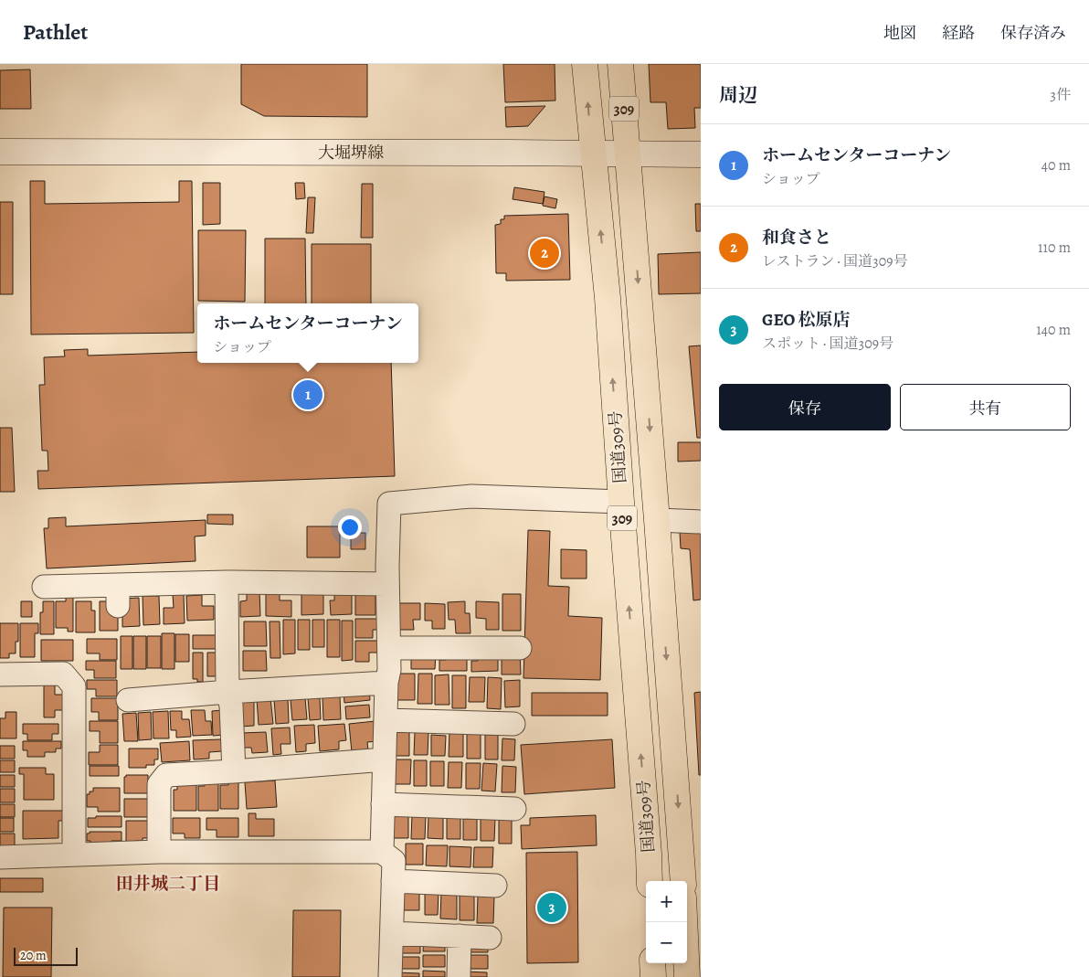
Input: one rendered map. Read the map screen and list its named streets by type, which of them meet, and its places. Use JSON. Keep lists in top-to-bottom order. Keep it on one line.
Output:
{"streets":{"highway":["309","国道309号"],"main road":["大堀堺線"]},"crossings":[["大堀堺線","国道309号"]],"districts":["田井城二丁目"],"scale_bar":"20 m","page":{"header":"Pathlet","nav":["地図","経路","保存済み"],"heading":["周辺","3件"],"list":[{"mark":"1","name":"ホームセンターコーナン","note":"ショップ","value":"40 m"},{"mark":"2","name":"和食さと","note":"レストラン · 国道309号","value":"110 m"},{"mark":"3","name":"GEO 松原店","note":"スポット · 国道309号","value":"140 m"}],"pins":["2","1","3"],"popup":["ホームセンターコーナン","ショップ"],"buttons":["保存","共有"],"map_buttons":["+","−"],"scale":"20 m"}}
